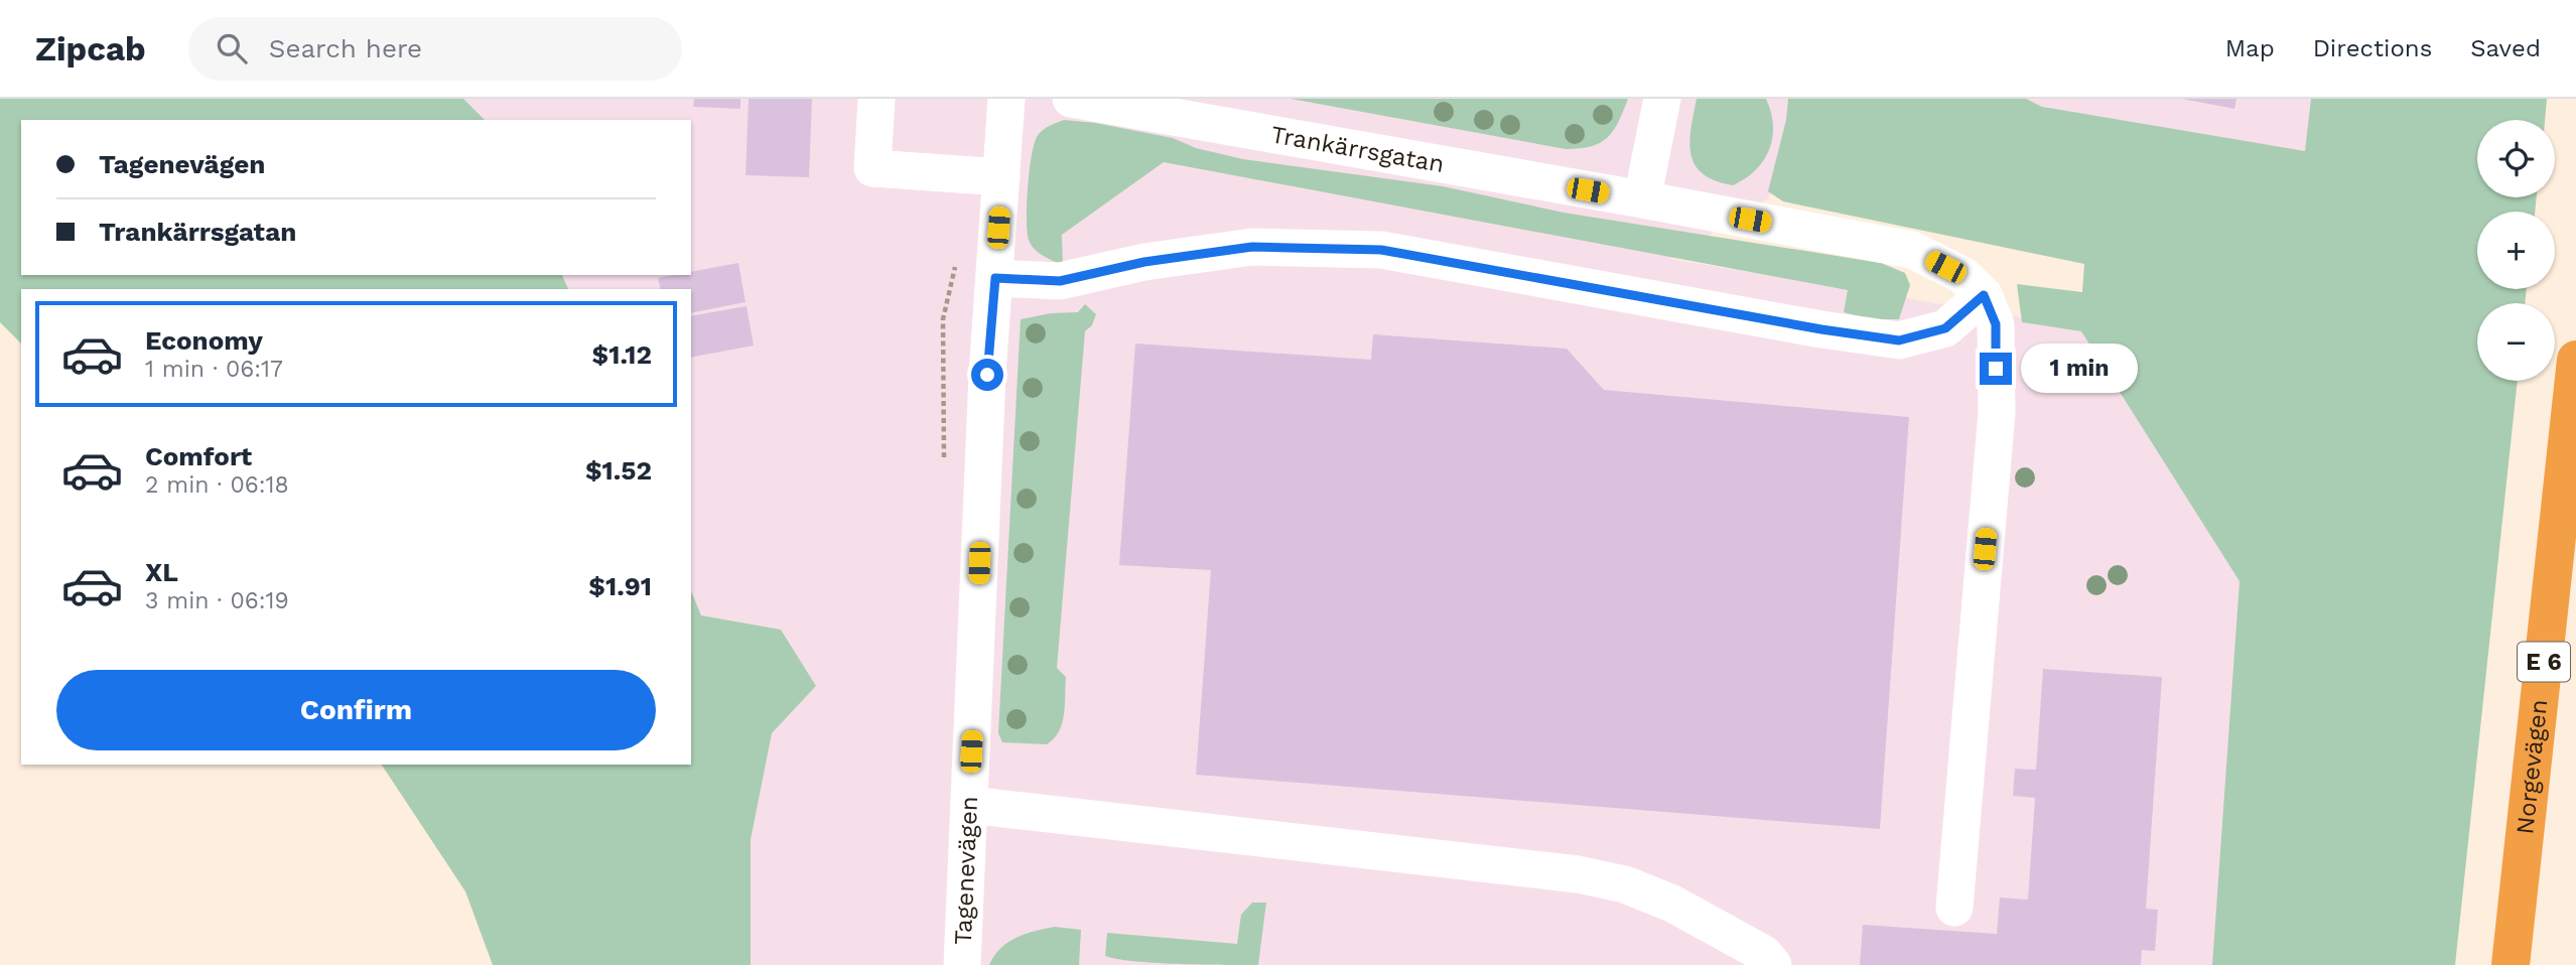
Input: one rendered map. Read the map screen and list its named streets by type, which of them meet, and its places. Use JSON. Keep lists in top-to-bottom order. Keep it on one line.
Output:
{"streets":{"highway":["E 6","Norgevägen"],"street":["Trankärrsgatan","Tagenevägen"]},"page":{"header":"Zipcab","search":"Search here","nav":["Map","Directions","Saved"],"map_buttons":["+","−"],"banner":["Tagenevägen","Trankärrsgatan"],"list":[{"name":"Economy","note":"1 min · 06:17","value":"$1.12"},{"name":"Comfort","note":"2 min · 06:18","value":"$1.52"},{"name":"XL","note":"3 min · 06:19","value":"$1.91"}],"bubble":"1 min","buttons":"Confirm"}}
